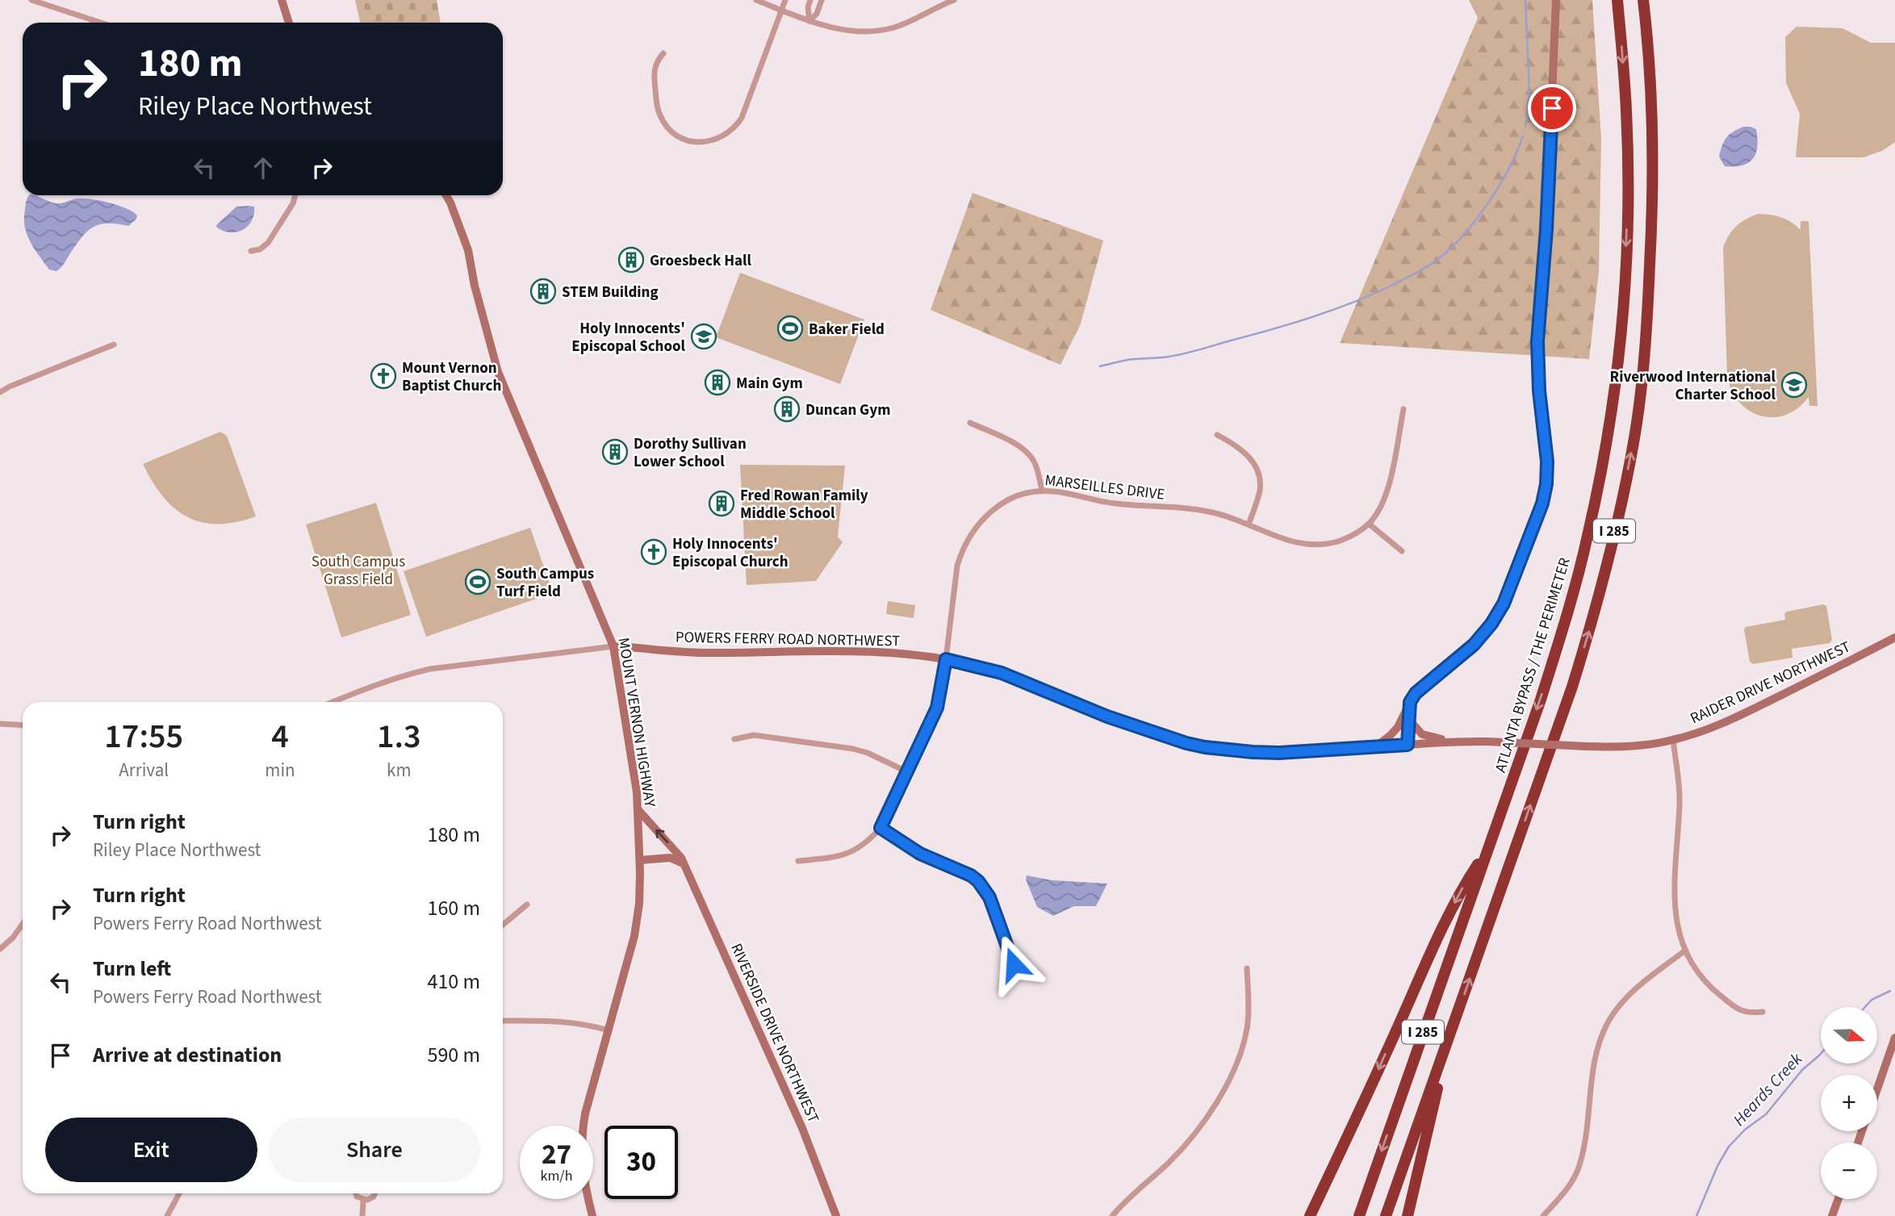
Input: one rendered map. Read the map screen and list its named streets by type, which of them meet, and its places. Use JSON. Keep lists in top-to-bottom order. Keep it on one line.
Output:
{"streets":{"highway":["I 285","ATLANTA BYPASS / THE PERIMETER"],"street":["MARSEILLES DRIVE","POWERS FERRY ROAD NORTHWEST","RAIDER DRIVE NORTHWEST","MOUNT VERNON HIGHWAY","RIVERSIDE DRIVE NORTHWEST"]},"crossings":[["MARSEILLES DRIVE","POWERS FERRY ROAD NORTHWEST"],["POWERS FERRY ROAD NORTHWEST","RAIDER DRIVE NORTHWEST"],["POWERS FERRY ROAD NORTHWEST","MOUNT VERNON HIGHWAY"],["MOUNT VERNON HIGHWAY","RIVERSIDE DRIVE NORTHWEST"]],"water":["Heards Creek"],"parks":["South Campus Grass Field"],"places":{"building":["Groesbeck Hall","STEM Building","Main Gym","Duncan Gym","Dorothy Sullivan Lower School","Fred Rowan Family Middle School"],"sports":["Baker Field","South Campus Turf Field"],"school or university":["Holy Innocents' Episcopal School","Riverwood International Charter School"],"church":["Mount Vernon Baptist Church","Holy Innocents' Episcopal Church"]},"north":"right","page":{"turn":["180 m","Riley Place Northwest"],"eta":["17:55","Arrival","4","min","1.3","km"],"list":[{"name":"Turn right","note":"Riley Place Northwest","value":"180 m"},{"name":"Turn right","note":"Powers Ferry Road Northwest","value":"160 m"},{"name":"Turn left","note":"Powers Ferry Road Northwest","value":"410 m"},{"name":"Arrive at destination","value":"590 m"}],"map_buttons":["+","−"],"buttons":["Exit","Share"],"speed":"27 km/h","limit":"30"}}
